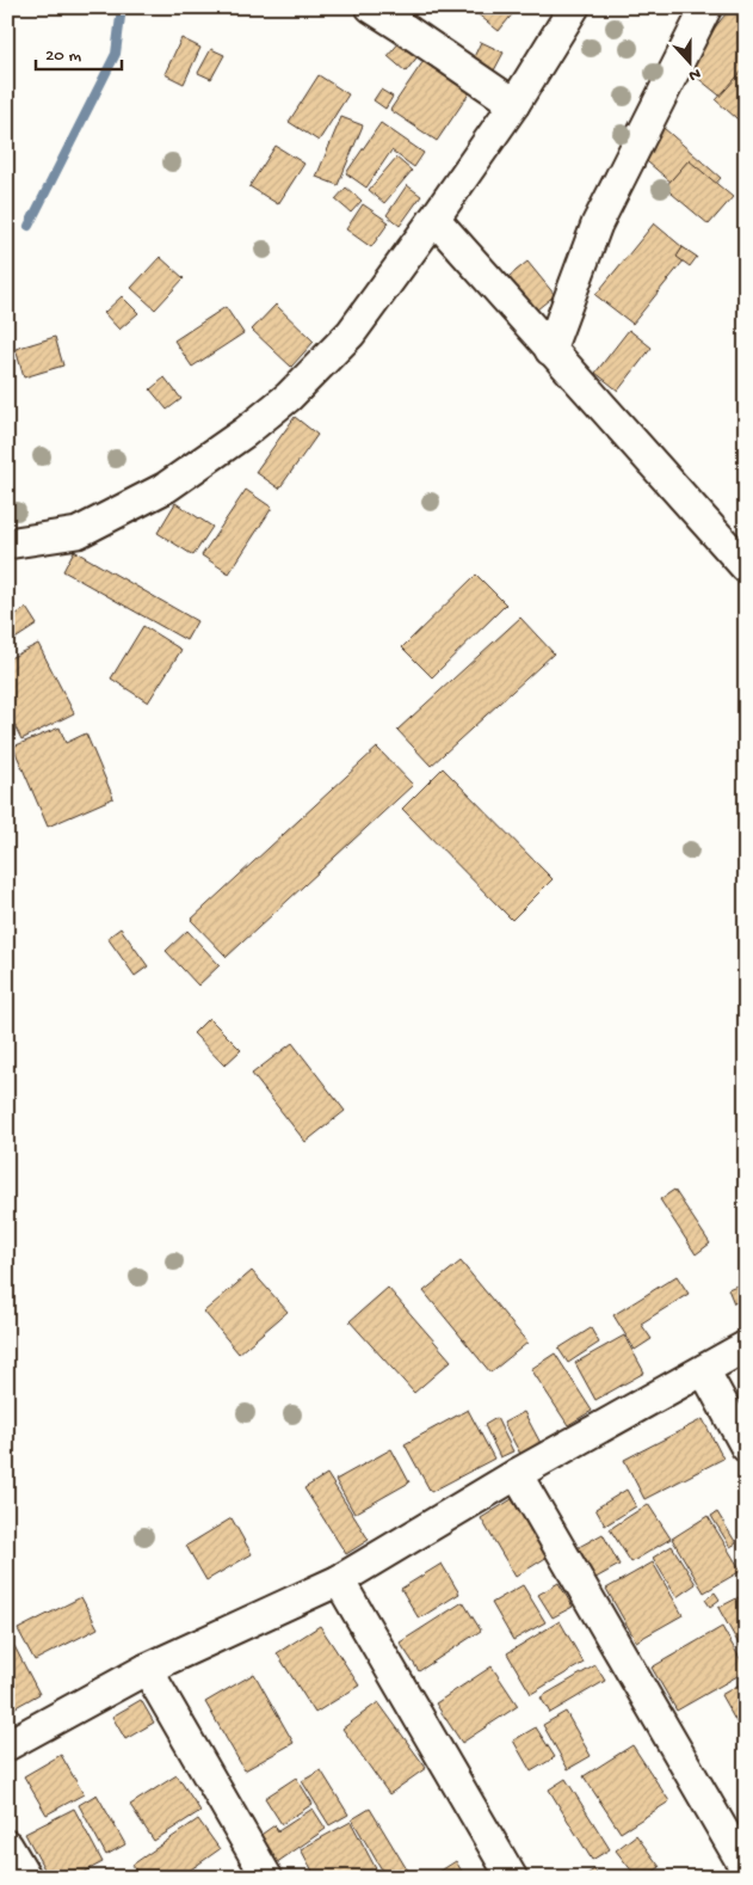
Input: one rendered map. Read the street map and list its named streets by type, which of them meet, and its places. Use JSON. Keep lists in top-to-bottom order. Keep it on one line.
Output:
{"scale_bar":"20 m","north":"bottom"}
